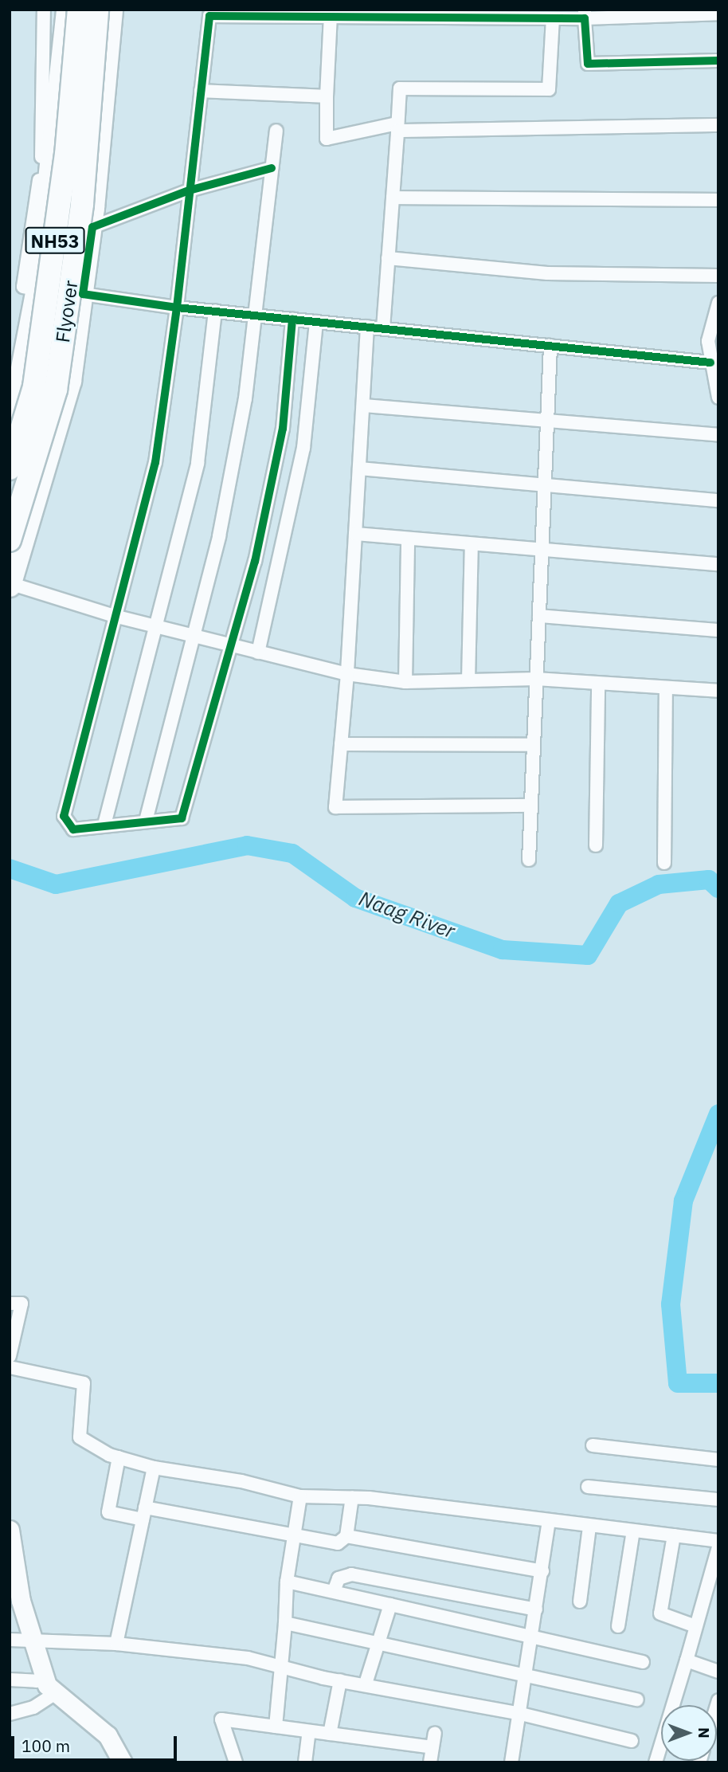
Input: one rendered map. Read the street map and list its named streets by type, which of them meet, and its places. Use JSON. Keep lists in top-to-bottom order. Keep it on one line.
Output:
{"streets":{"highway":["NH53","Flyover"]},"water":["Naag River"],"scale_bar":"100 m","north":"right"}
